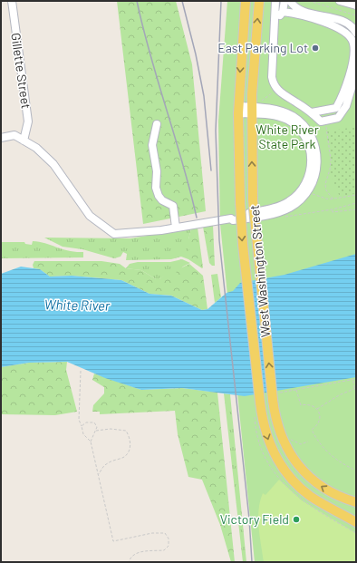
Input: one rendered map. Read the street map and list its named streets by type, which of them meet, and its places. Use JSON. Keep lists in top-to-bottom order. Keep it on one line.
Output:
{"streets":{"main road":["West Washington Street"],"street":["Gillette Street"]},"water":["White River"],"parks":["White River State Park"],"places":["East Parking Lot","Victory Field"]}
